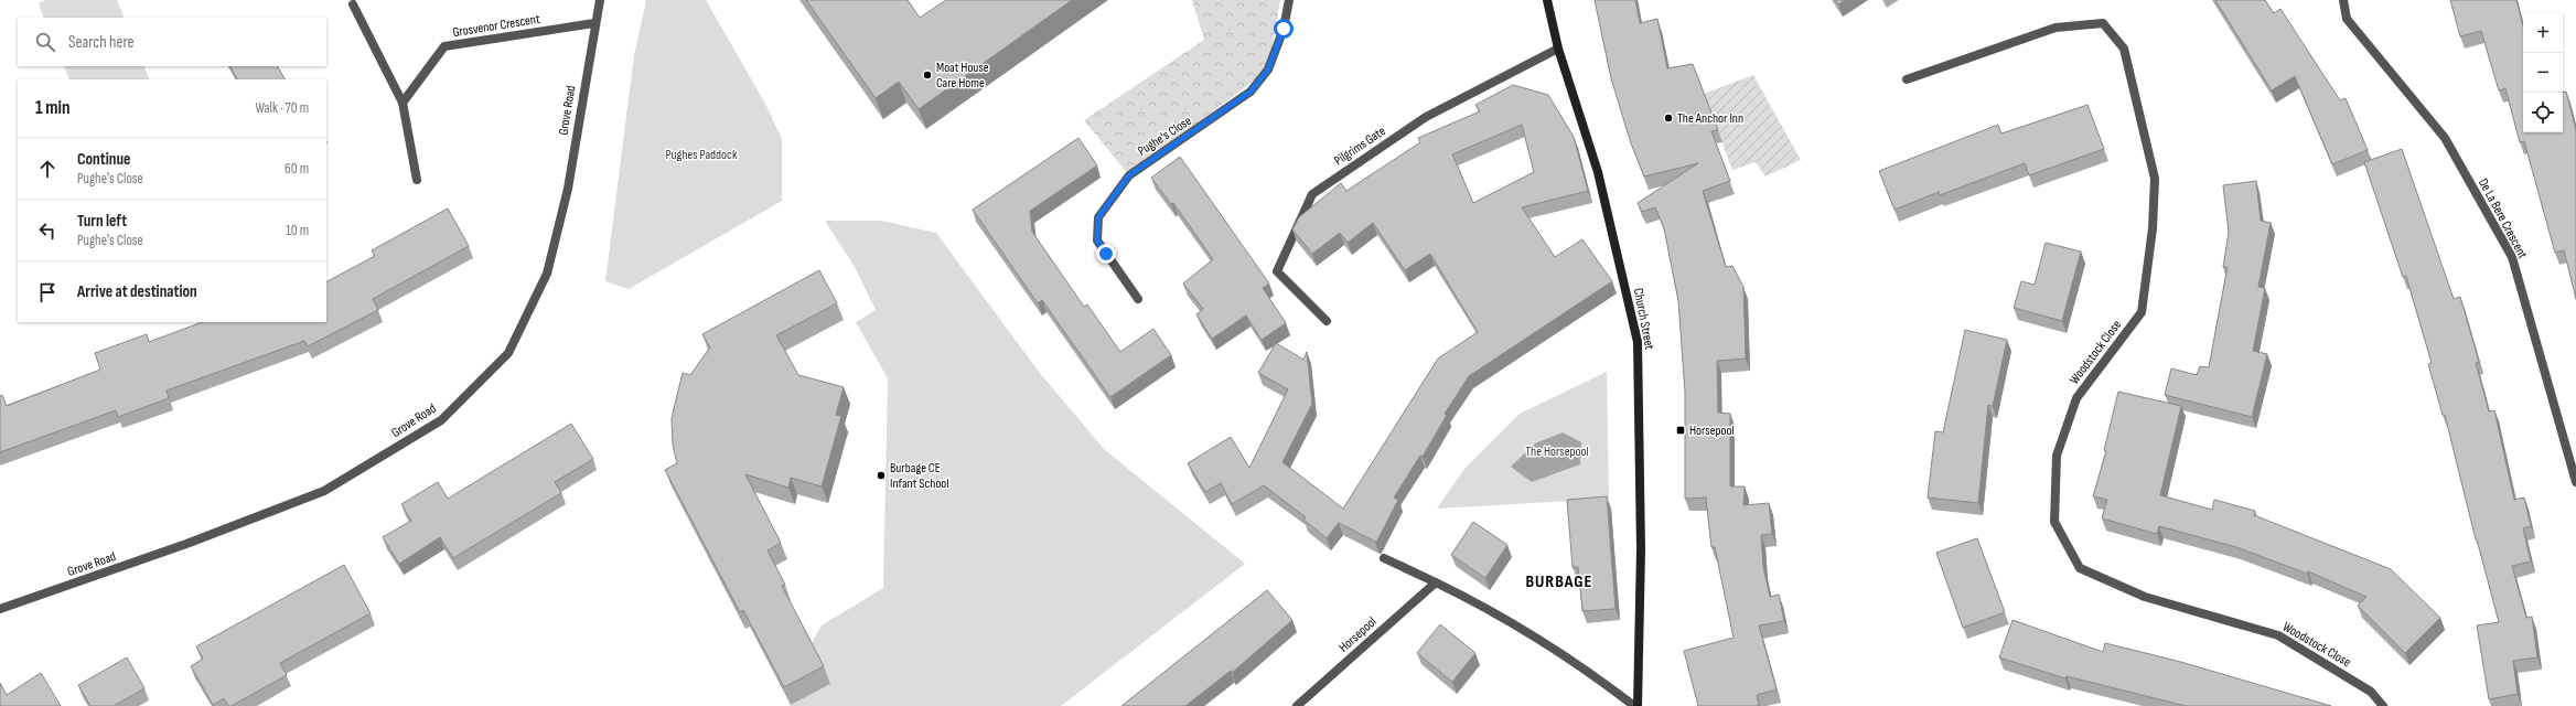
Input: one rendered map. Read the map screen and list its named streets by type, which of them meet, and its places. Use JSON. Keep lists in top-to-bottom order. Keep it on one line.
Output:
{"streets":{"main road":["Church Street"],"street":["Grosvenor Crescent","Grove Road","Pughe's Close","Pilgrims Gate","De La Bere Crescent","Woodstock Close","Horsepool"]},"crossings":[["Grosvenor Crescent","Grove Road"],["Pilgrims Gate","Church Street"]],"districts":["BURBAGE"],"parks":["Pughes Paddock","The Horsepool"],"places":{"other":["Moat House Care Home","The Anchor Inn","Burbage CE Infant School"],"transit":["Horsepool"]},"page":{"map_buttons":["+","−"],"search":"Search here","heading":["1 min","Walk · 70 m"],"list":[["Continue","Pughe's Close","60 m"],["Turn left","Pughe's Close","10 m"],"Arrive at destination"]}}
